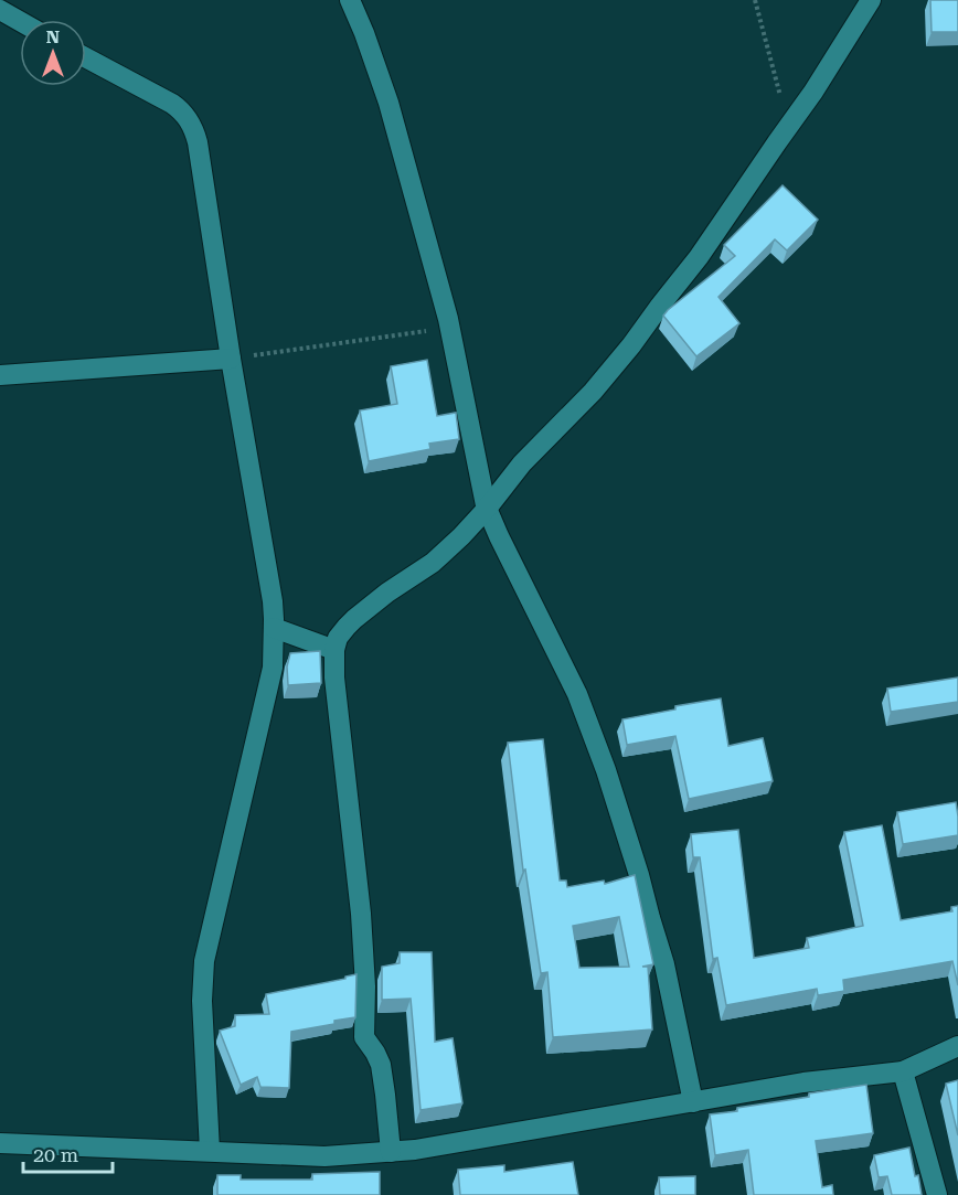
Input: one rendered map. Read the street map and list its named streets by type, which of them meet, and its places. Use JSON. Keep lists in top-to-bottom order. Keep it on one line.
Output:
{"scale_bar":"20 m","north":"top"}
